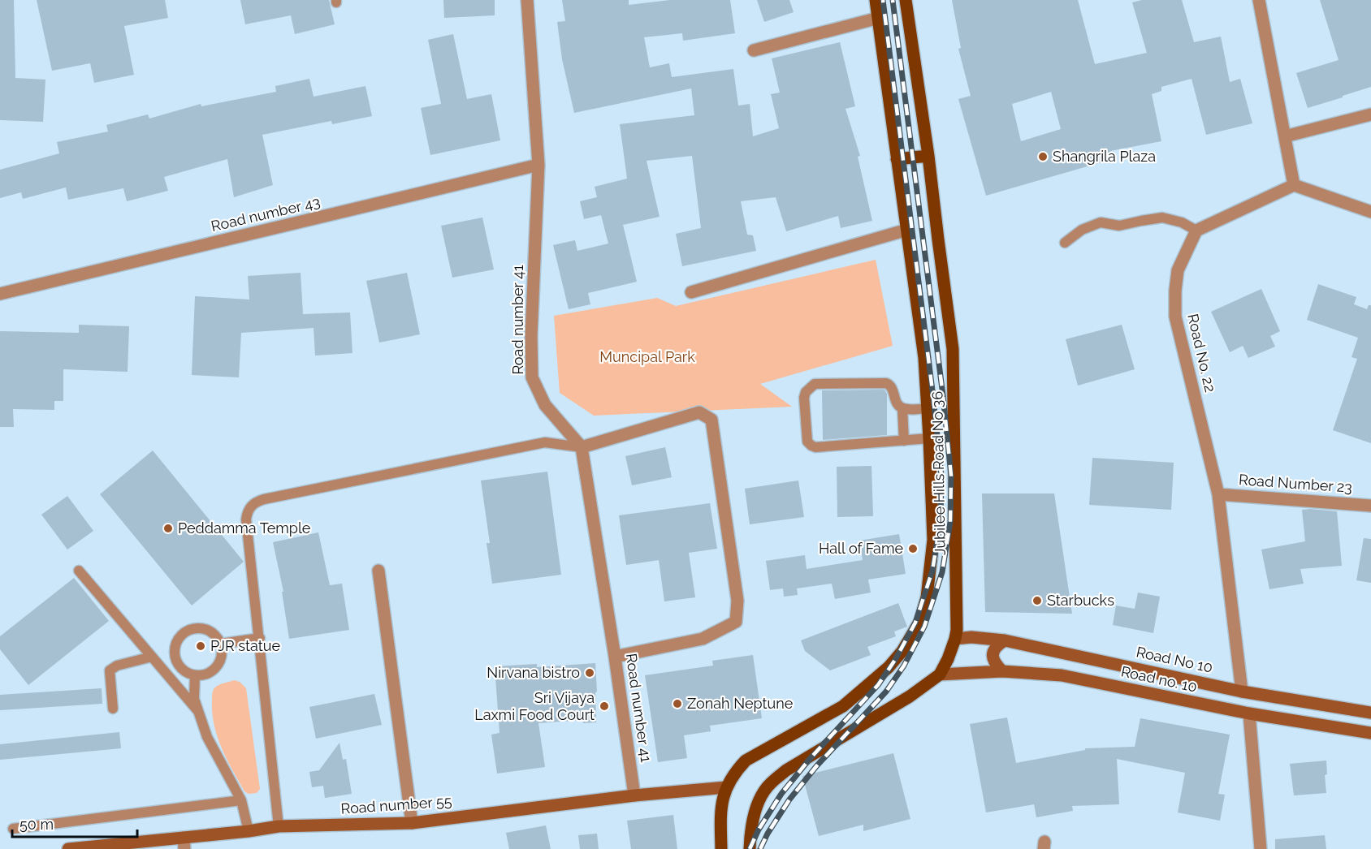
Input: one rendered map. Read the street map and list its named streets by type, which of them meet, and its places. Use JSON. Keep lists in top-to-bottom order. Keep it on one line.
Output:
{"streets":{"main road":["Jubilee Hills Road No 36","Road No 10","Road no. 10","Road number 55"],"street":["Road number 43","Road number 41","Road No. 22","Road Number 23"]},"crossings":[["Road number 43","Road number 41"],["Road number 41","Road number 55"],["Road No. 22","Road Number 23"],["Road No. 22","Road No 10"],["Jubilee Hills Road No 36","Road No 10"],["Jubilee Hills Road No 36","Road no. 10"],["Jubilee Hills Road No 36","Road number 55"]],"parks":["Muncipal Park"],"places":["Shangrila Plaza","Peddamma Temple","Hall of Fame","Starbucks","PJR statue","Nirvana bistro","Zonah Neptune","Sri Vijaya Laxmi Food Court"],"scale_bar":"50 m"}
